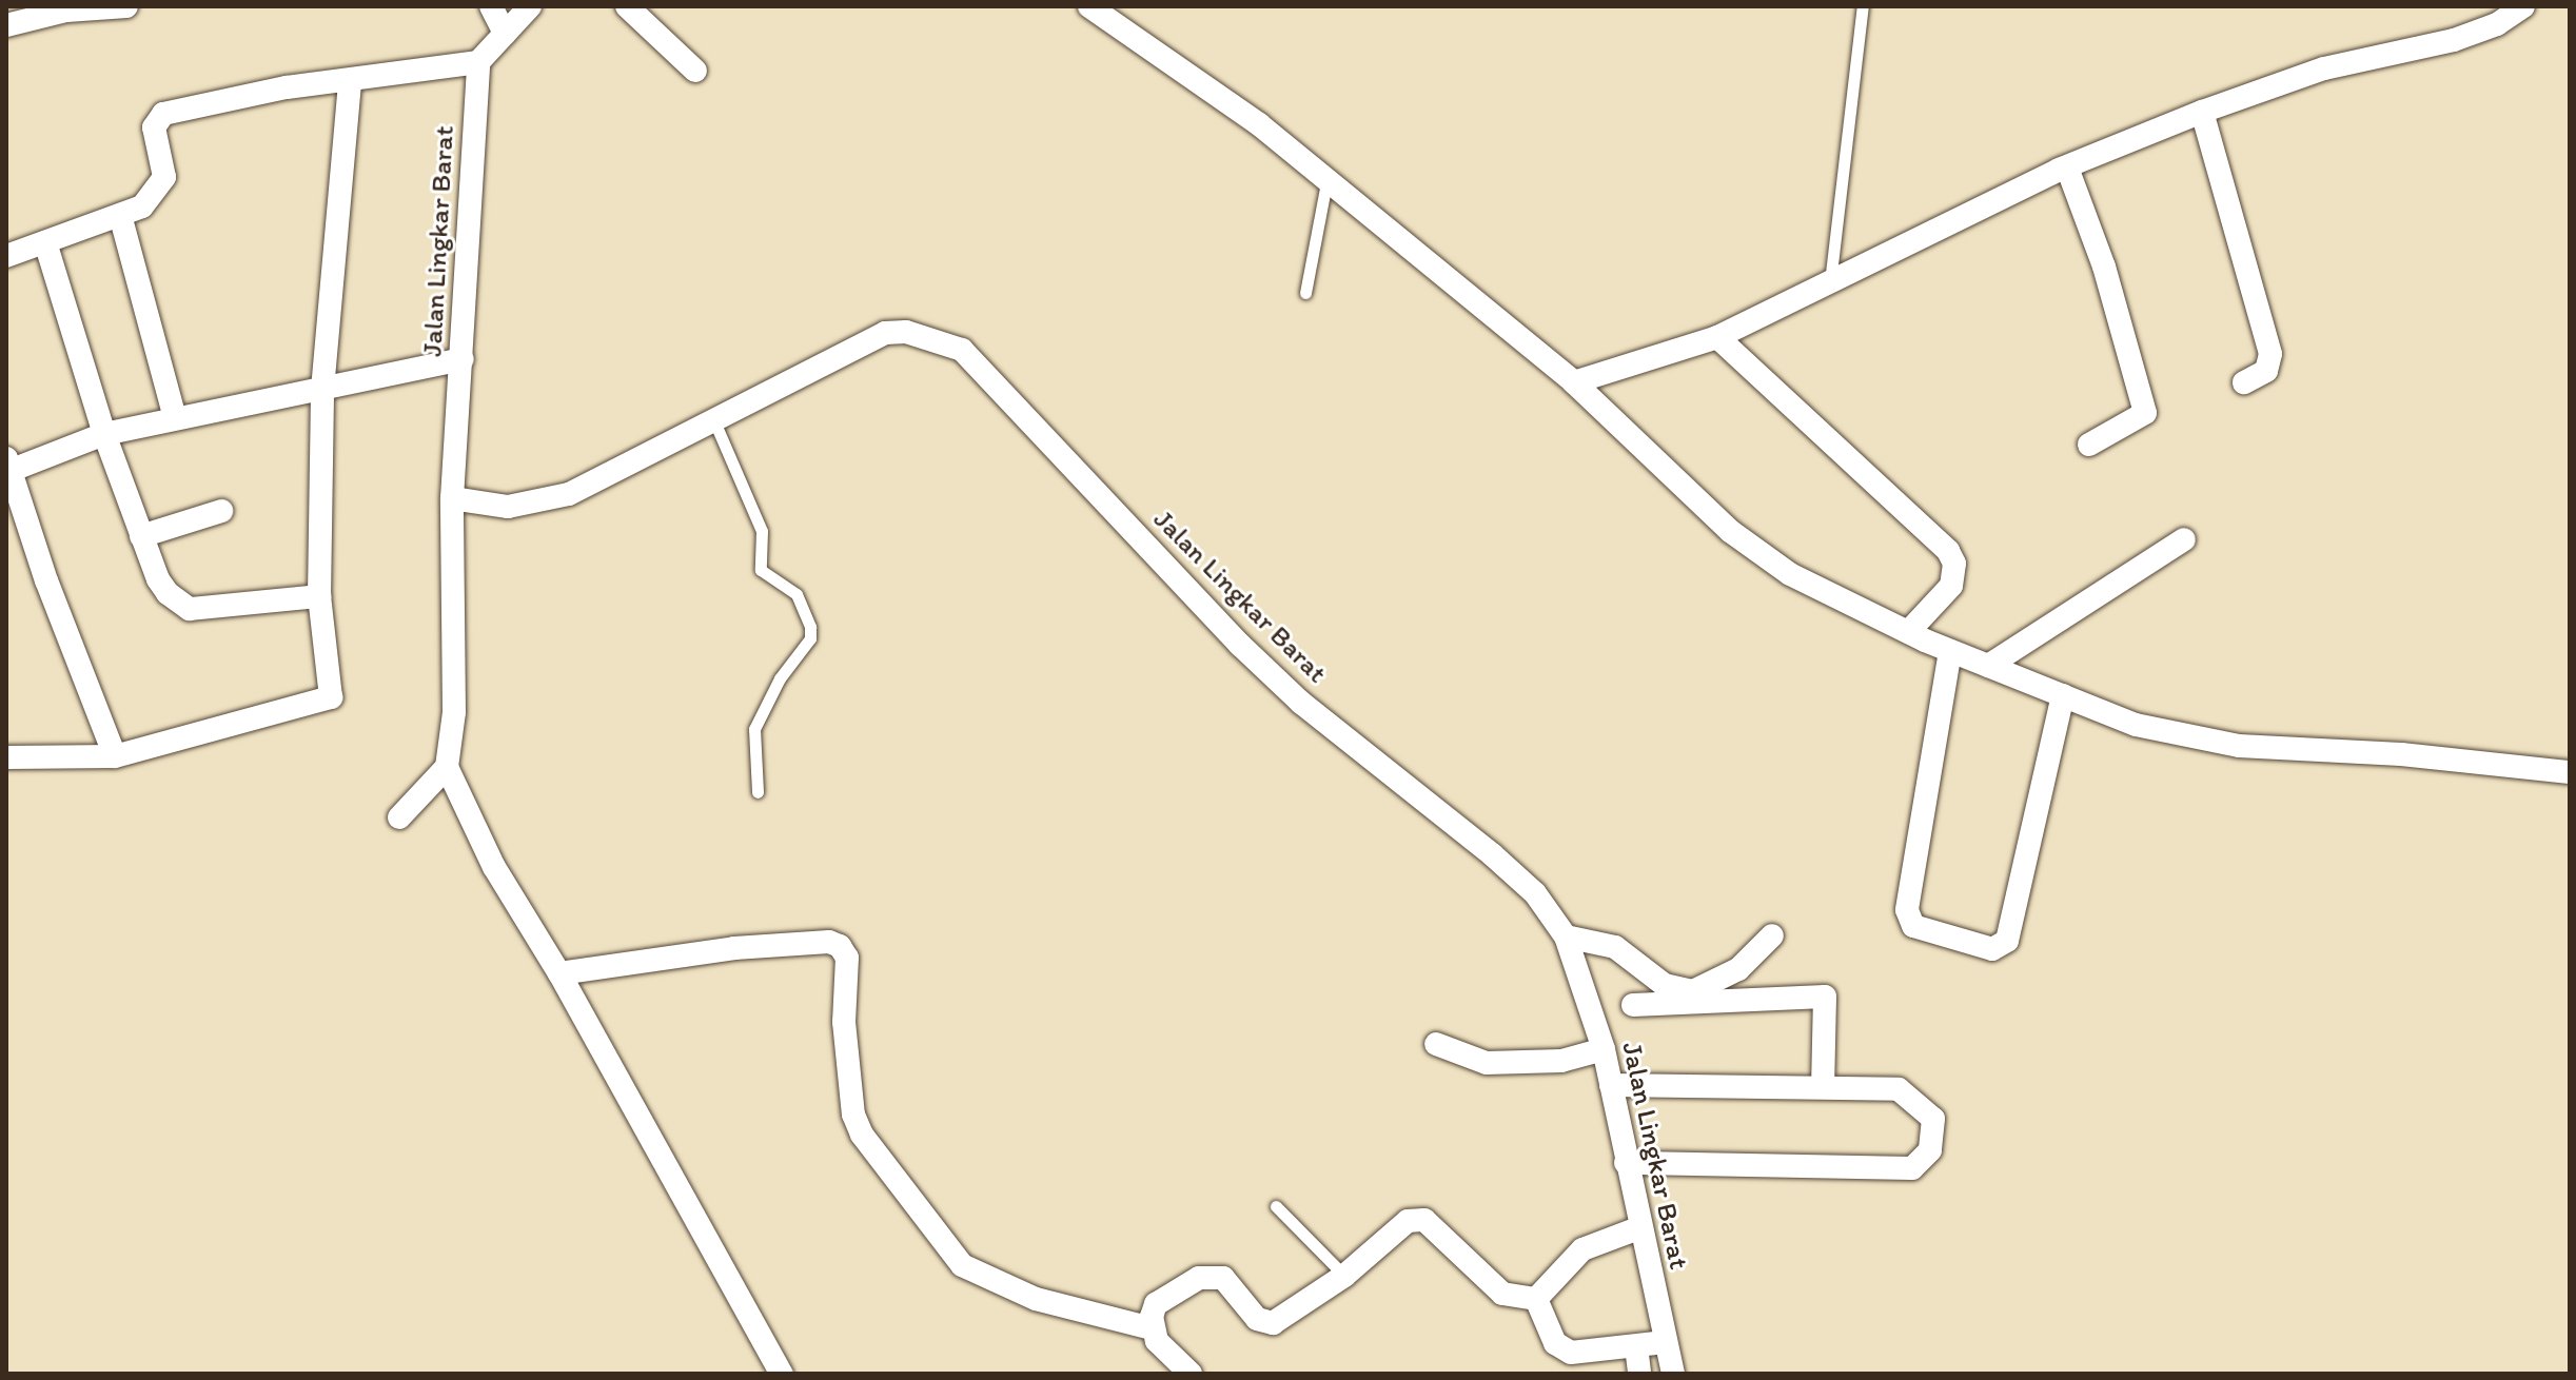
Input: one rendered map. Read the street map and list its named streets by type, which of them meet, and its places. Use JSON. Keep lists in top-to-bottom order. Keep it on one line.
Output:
{"streets":{"street":["Jalan Lingkar Barat"]}}
